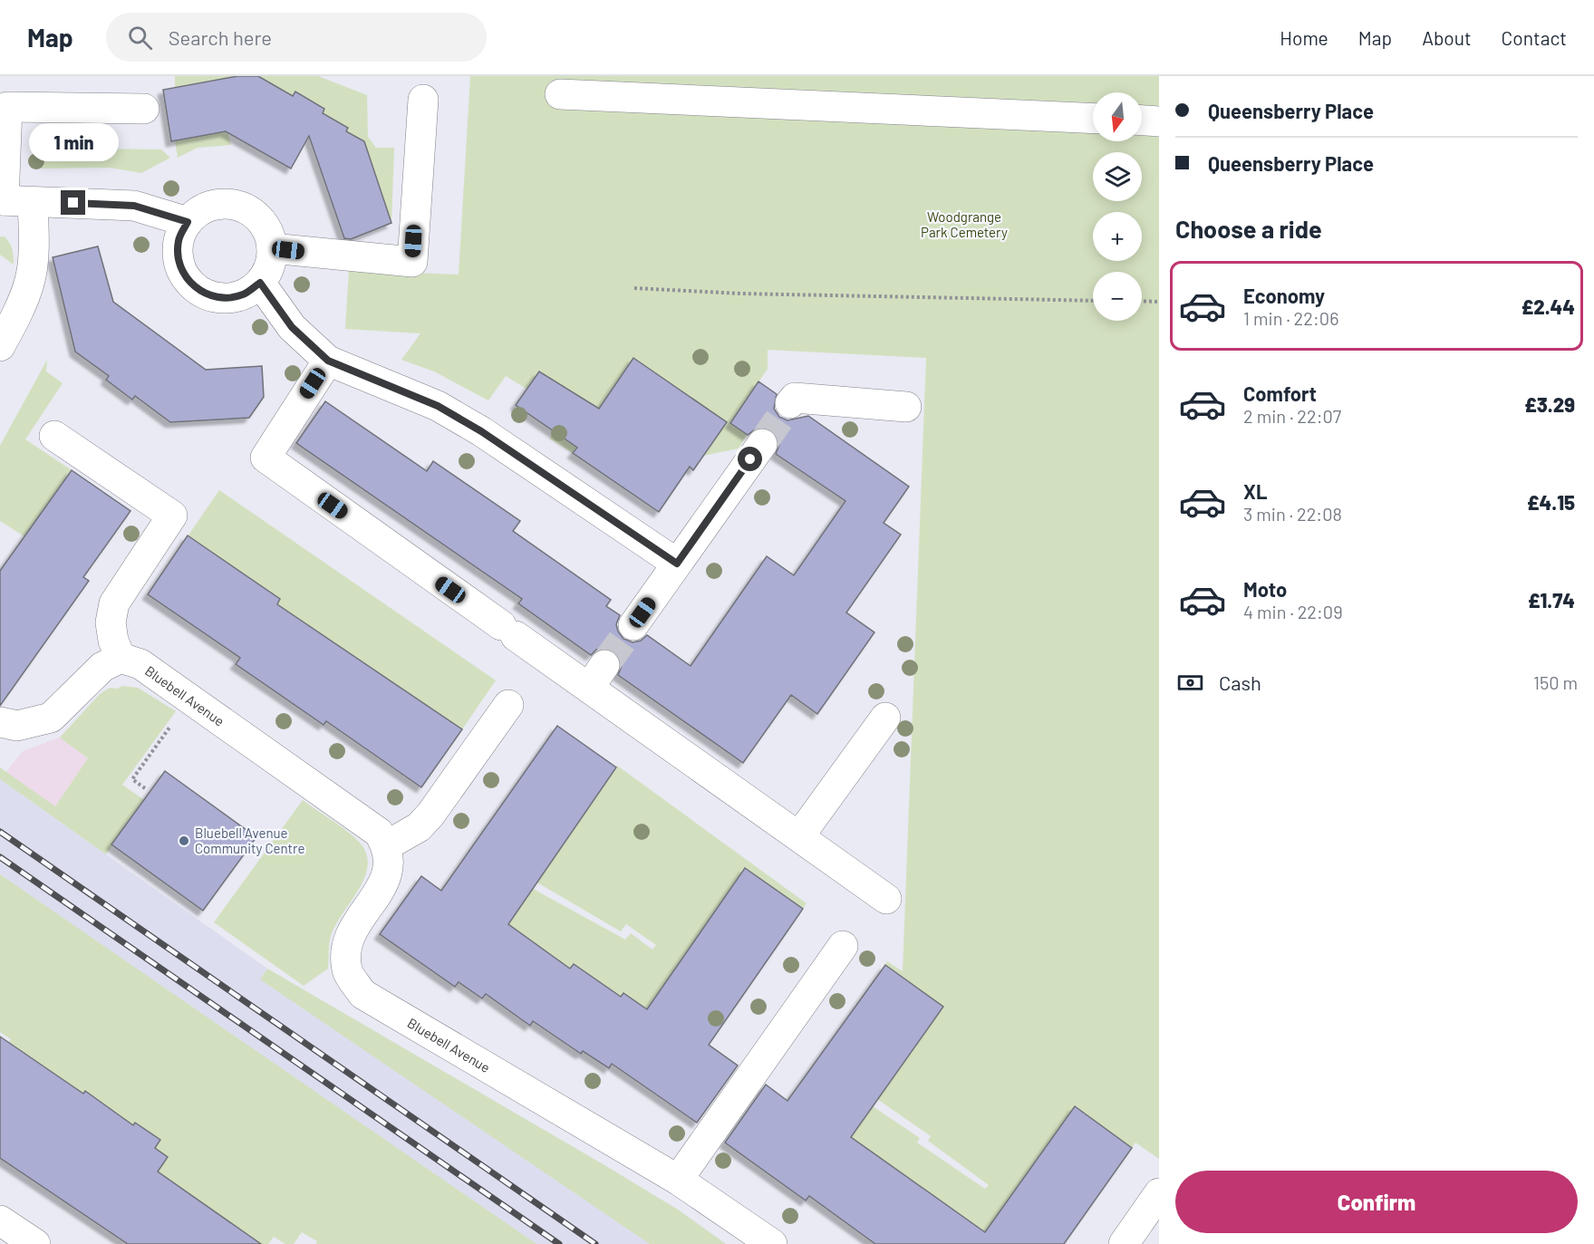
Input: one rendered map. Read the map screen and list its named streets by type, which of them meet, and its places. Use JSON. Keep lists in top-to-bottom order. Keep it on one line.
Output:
{"streets":{"street":["Bluebell Avenue"]},"parks":["Woodgrange Park Cemetery"],"places":["Bluebell Avenue Community Centre"],"north":"bottom","page":{"header":"Map","search":"Search here","nav":["Home","Map","About","Contact"],"banner":["Queensberry Place","Queensberry Place"],"map_buttons":["+","−"],"bubble":"1 min","heading":"Choose a ride","list":[{"name":"Economy","note":"1 min · 22:06","value":"£2.44"},{"name":"Comfort","note":"2 min · 22:07","value":"£3.29"},{"name":"XL","note":"3 min · 22:08","value":"£4.15"},{"name":"Moto","note":"4 min · 22:09","value":"£1.74"}],"pay":["Cash","150 m"],"buttons":"Confirm"}}
